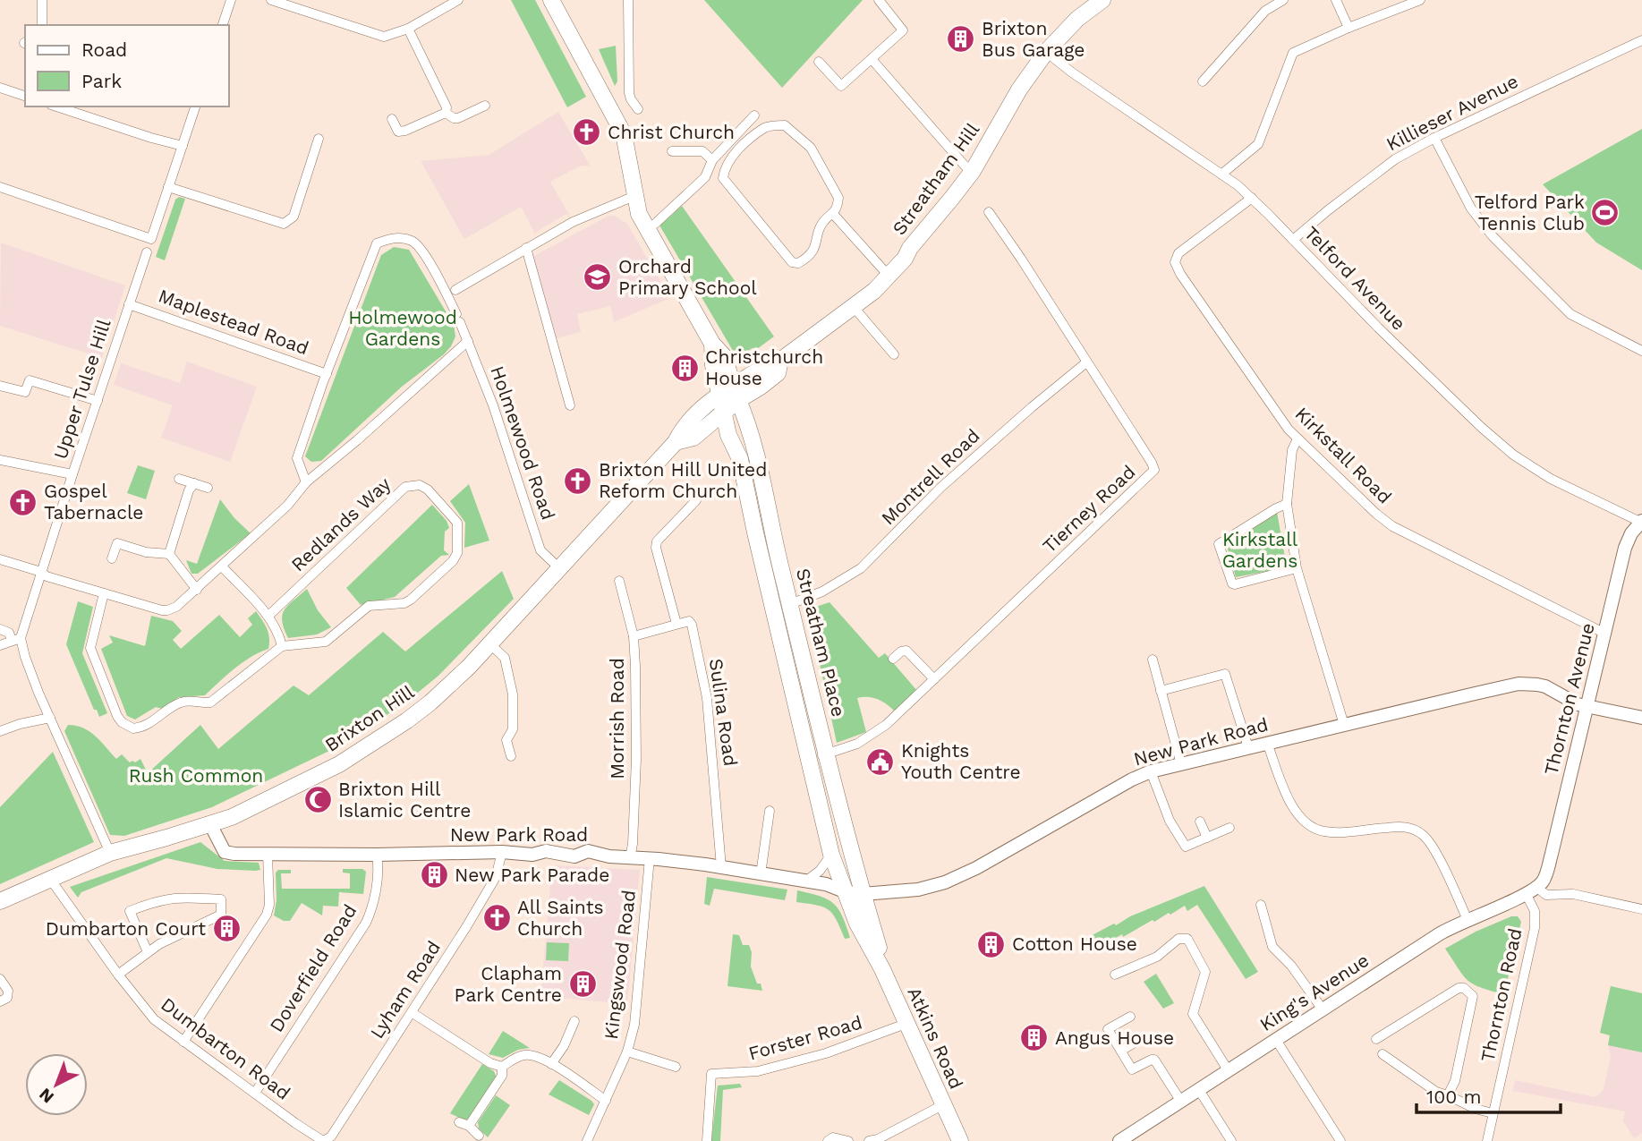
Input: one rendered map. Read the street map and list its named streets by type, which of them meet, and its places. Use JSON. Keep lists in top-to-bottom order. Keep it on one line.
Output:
{"streets":{"highway":["Streatham Hill","Streatham Place","Brixton Hill","Atkins Road"],"street":["Killieser Avenue","Telford Avenue","Maplestead Road","Upper Tulse Hill","Holmewood Road","Kirkstall Road","Montrell Road","Tierney Road","Redlands Way","Thornton Avenue","Sulina Road","Morrish Road","New Park Road","Kingswood Road","Doverfield Road","Lyham Road","King's Avenue","Thornton Road","Forster Road","Dumbarton Road"]},"crossings":[["Killieser Avenue","Telford Avenue"],["Streatham Hill","Telford Avenue"],["Streatham Hill","Streatham Place"],["Streatham Hill","Brixton Hill"],["Telford Avenue","Kirkstall Road"],["Telford Avenue","Thornton Avenue"],["Maplestead Road","Upper Tulse Hill"],["Maplestead Road","Holmewood Road"],["Holmewood Road","Brixton Hill"],["Kirkstall Road","Thornton Avenue"],["Montrell Road","Tierney Road"],["Montrell Road","Streatham Place"],["Tierney Road","Streatham Place"],["Streatham Place","Brixton Hill"],["Streatham Place","New Park Road"],["Streatham Place","Atkins Road"],["Thornton Avenue","New Park Road"],["Thornton Avenue","King's Avenue"],["Thornton Avenue","Thornton Road"],["Sulina Road","New Park Road"],["Brixton Hill","New Park Road"],["Brixton Hill","Dumbarton Road"],["Morrish Road","New Park Road"],["New Park Road","Kingswood Road"],["New Park Road","Doverfield Road"],["New Park Road","Lyham Road"],["New Park Road","Atkins Road"],["Doverfield Road","Dumbarton Road"],["Lyham Road","Dumbarton Road"],["King's Avenue","Thornton Road"],["Forster Road","Atkins Road"]],"parks":["Holmewood Gardens","Kirkstall Gardens","Rush Common"],"places":{"building":["Brixton Bus Garage","Christchurch House","New Park Parade","Dumbarton Court","Cotton House","Clapham Park Centre","Angus House"],"church":["Christ Church","Brixton Hill United Reform Church","Gospel Tabernacle","All Saints Church"],"sports":["Telford Park Tennis Club"],"school or university":["Orchard Primary School"],"public building":["Knights Youth Centre"],"mosque":["Brixton Hill Islamic Centre"]},"legend":["Road","Park"],"scale_bar":"100 m","north":"bottom left"}
